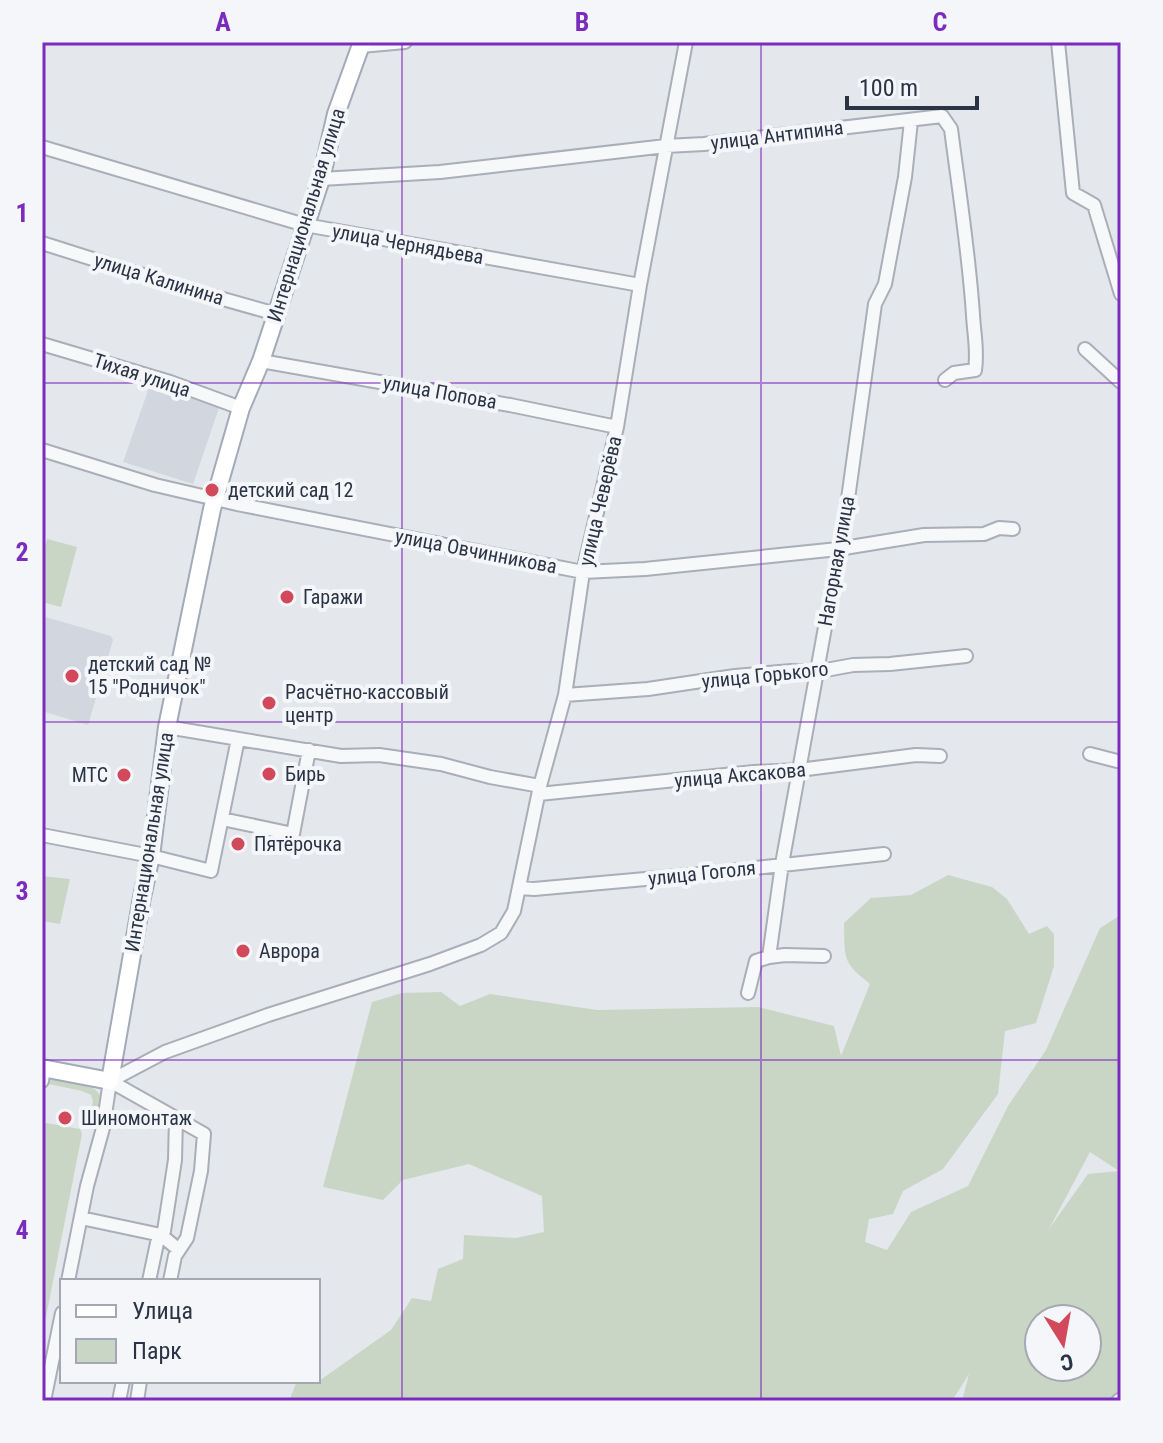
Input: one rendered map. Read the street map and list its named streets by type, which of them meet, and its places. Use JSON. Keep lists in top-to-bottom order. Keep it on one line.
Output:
{"streets":{"main road":["Интернациональная улица"],"street":["улица Антипина","улица Чернядьева","улица Калинина","Тихая улица","улица Попова","улица Чеверёва","улица Овчинникова","Нагорная улица","улица Горького","улица Аксакова","улица Гоголя"]},"crossings":[["улица Антипина","Интернациональная улица"],["улица Антипина","улица Чеверёва"],["улица Антипина","Нагорная улица"],["Интернациональная улица","улица Чернядьева"],["Интернациональная улица","улица Калинина"],["Интернациональная улица","Тихая улица"],["Интернациональная улица","улица Попова"],["Интернациональная улица","улица Чеверёва"],["Интернациональная улица","улица Овчинникова"],["Интернациональная улица","улица Аксакова"],["улица Чернядьева","улица Чеверёва"],["улица Попова","улица Чеверёва"],["улица Чеверёва","улица Овчинникова"],["улица Чеверёва","улица Горького"],["улица Чеверёва","улица Аксакова"],["улица Чеверёва","улица Гоголя"],["улица Овчинникова","Нагорная улица"],["Нагорная улица","улица Горького"],["Нагорная улица","улица Аксакова"],["Нагорная улица","улица Гоголя"]],"places":["детский сад 12","Гаражи","детский сад № 15 \"Родничок\"","Расчётно-кассовый центр","Бирь","МТС","Пятёрочка","Аврора","Шиномонтаж"],"legend":["Улица","Парк"],"scale_bar":"100 m","north":"bottom","grid":{"columns":["A","B","C"],"rows":["1","2","3","4"]}}
